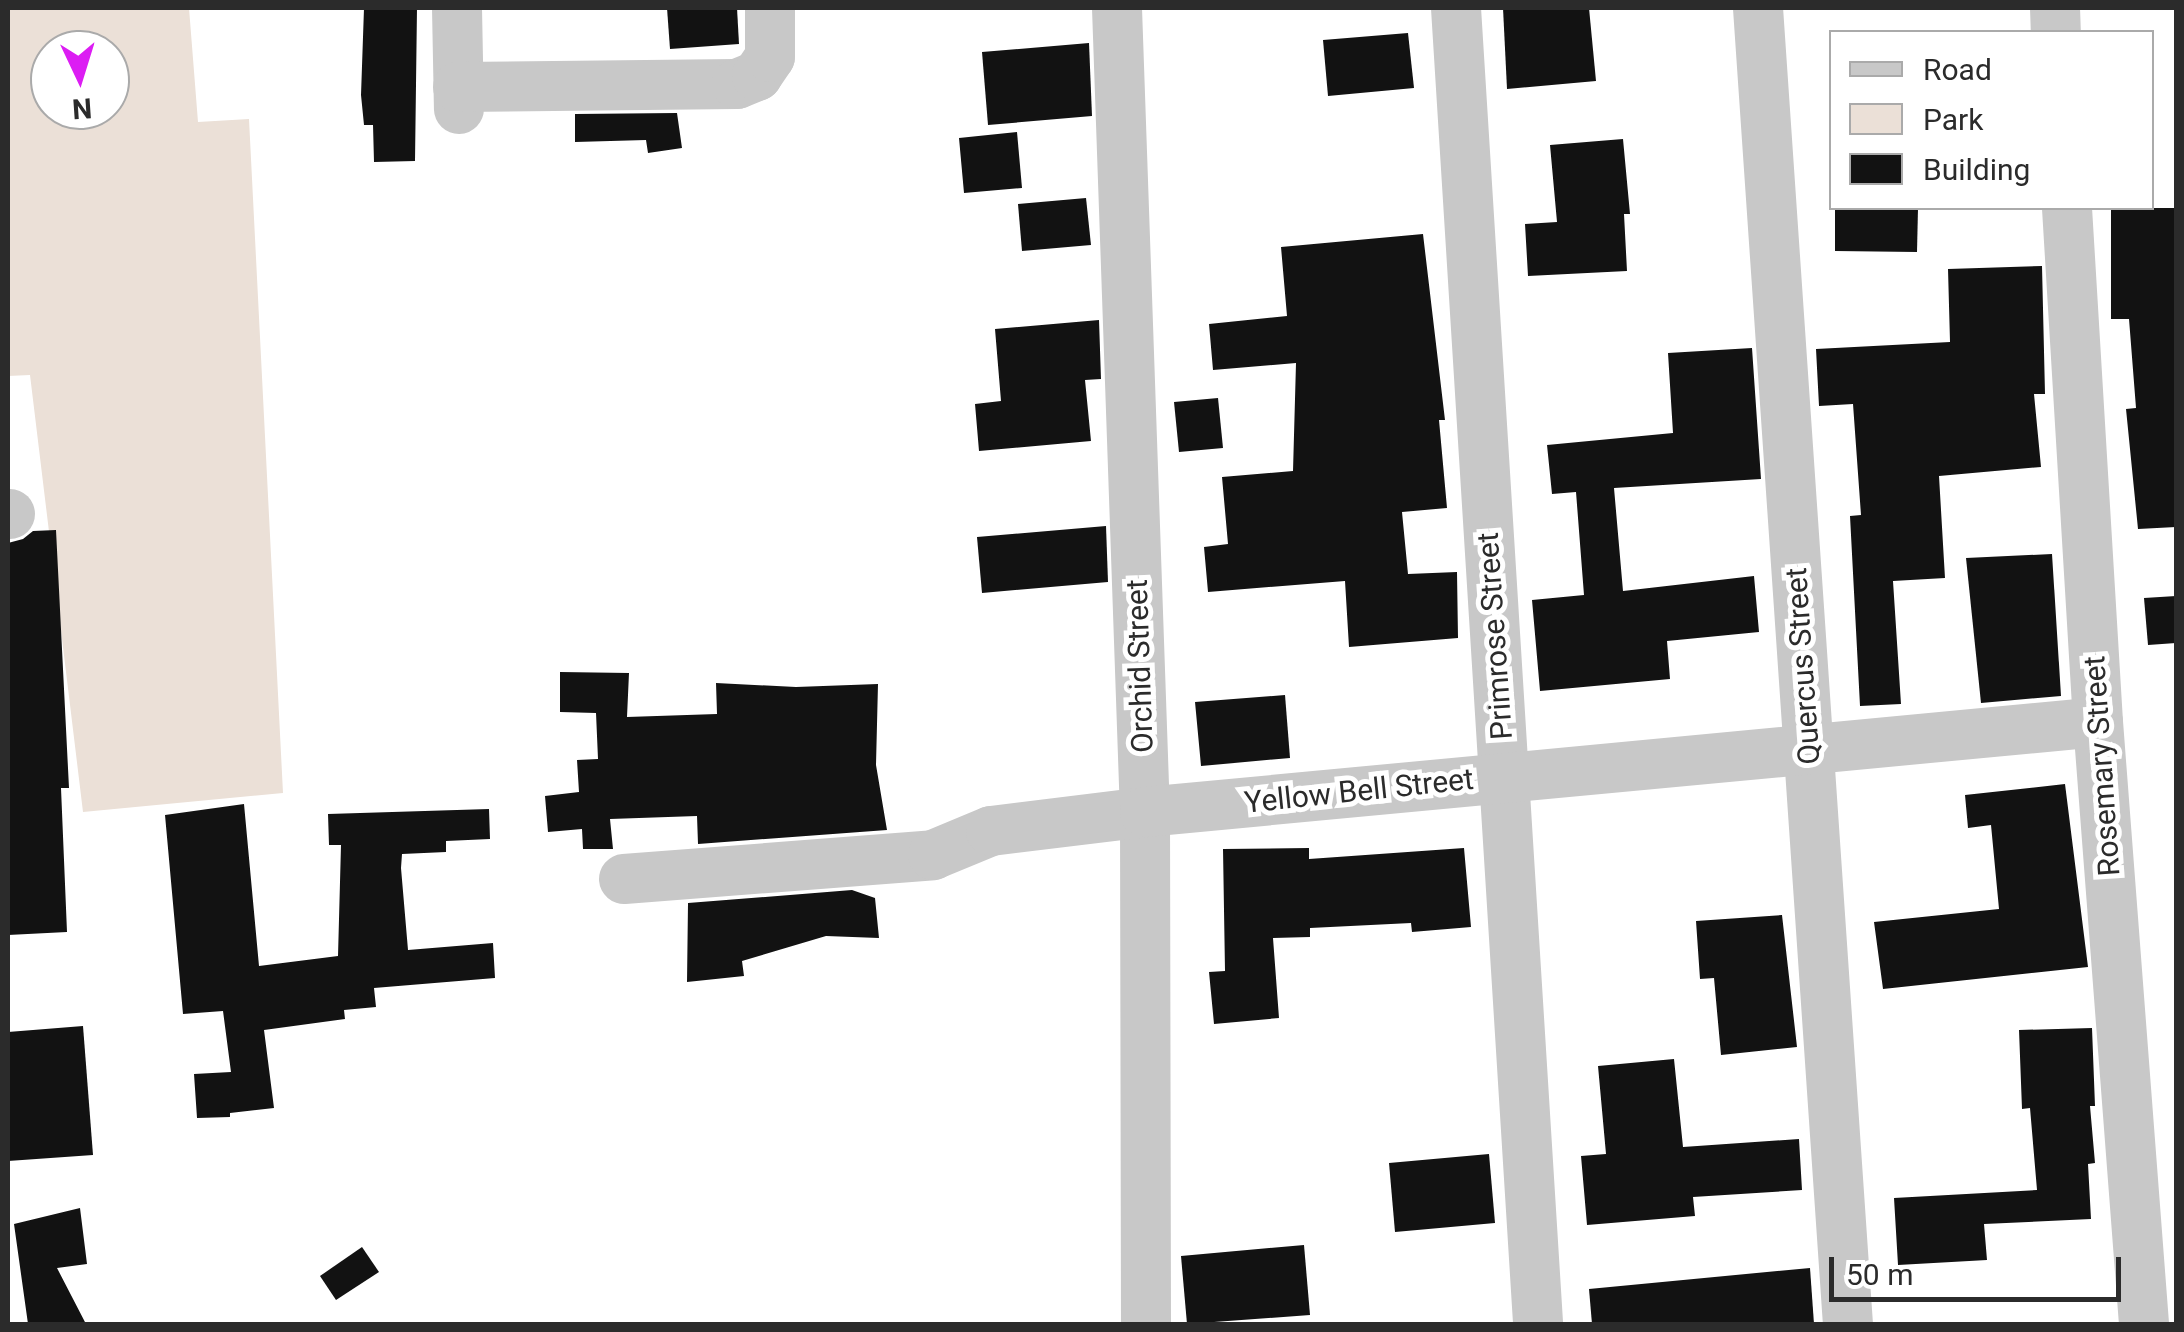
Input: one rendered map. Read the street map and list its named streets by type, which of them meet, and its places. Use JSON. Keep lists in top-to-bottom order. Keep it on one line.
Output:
{"streets":{"street":["Primrose Street","Orchid Street","Quercus Street","Rosemary Street","Yellow Bell Street"]},"crossings":[["Primrose Street","Yellow Bell Street"],["Orchid Street","Yellow Bell Street"],["Quercus Street","Yellow Bell Street"],["Rosemary Street","Yellow Bell Street"]],"legend":["Road","Park","Building"],"scale_bar":"50 m","north":"bottom"}
